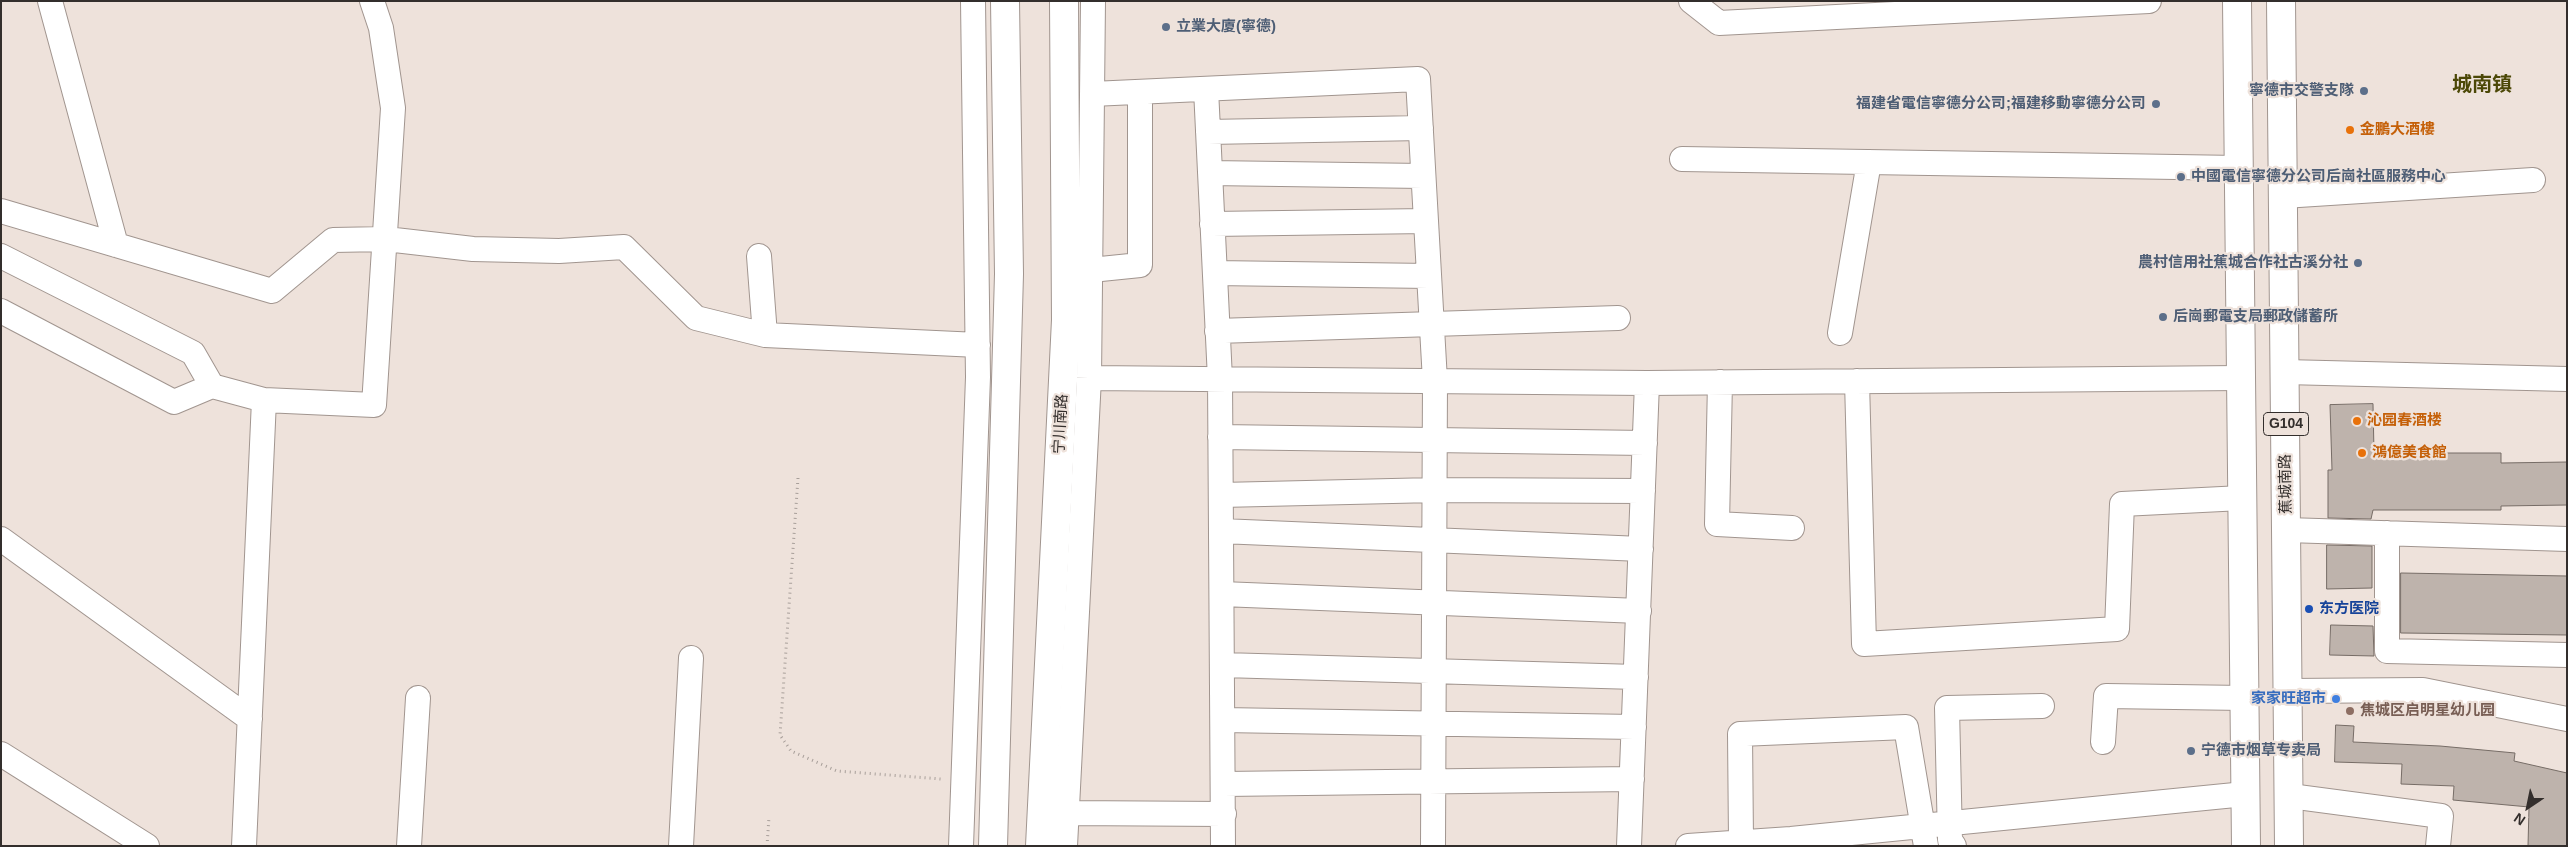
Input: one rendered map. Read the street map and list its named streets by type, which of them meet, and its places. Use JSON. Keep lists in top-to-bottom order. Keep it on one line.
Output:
{"streets":{"main road":["宁川南路","G104","蕉城南路"]},"districts":["城南镇"],"places":["立業大廈(寧德)","寧德市交警支隊","福建省電信寧德分公司;福建移動寧德分公司","金鵬大酒樓","中國電信寧德分公司后崗社區服務中心","農村信用社蕉城合作社古溪分社","后崗郵電支局郵政儲蓄所","沁园春酒楼","鴻億美食館","东方医院","家家旺超市","焦城区启明星幼儿园","宁德市烟草专卖局"],"north":"bottom left"}
